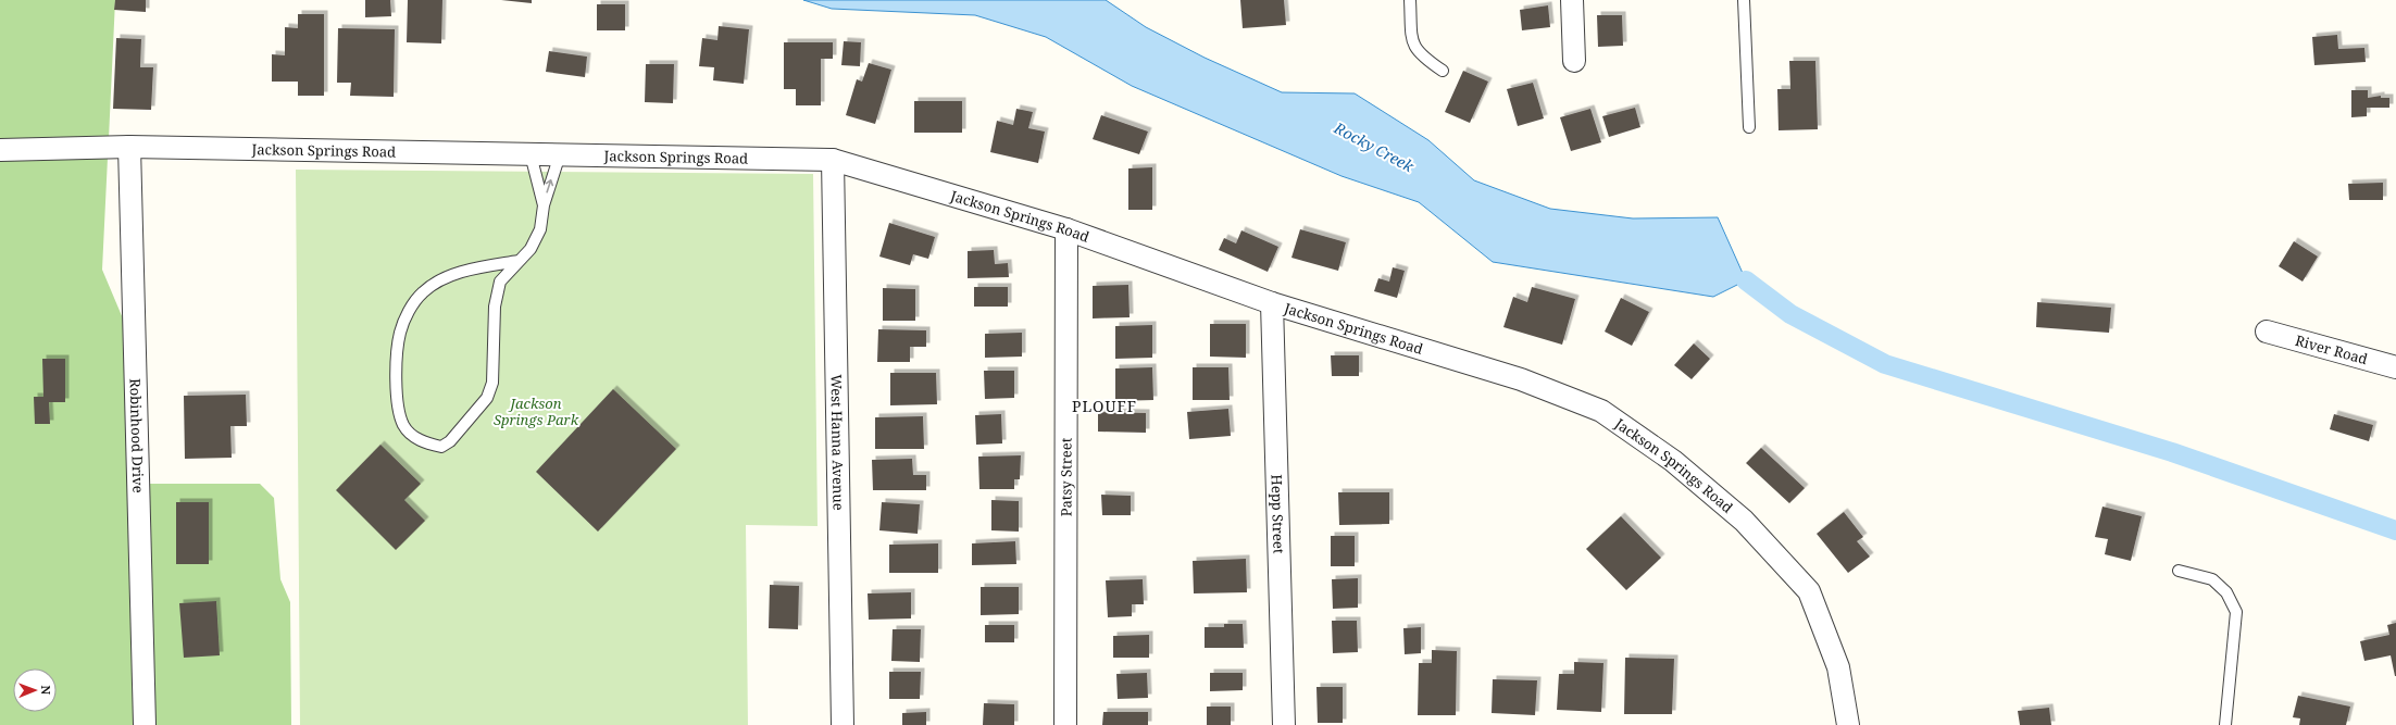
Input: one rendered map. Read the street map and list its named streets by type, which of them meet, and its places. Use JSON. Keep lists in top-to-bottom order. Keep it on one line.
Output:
{"streets":{"street":["Jackson Springs Road","River Road","Robinhood Drive","West Hanna Avenue","Patsy Street","Hepp Street"]},"crossings":[["Jackson Springs Road","Robinhood Drive"],["Jackson Springs Road","West Hanna Avenue"],["Jackson Springs Road","Patsy Street"],["Jackson Springs Road","Hepp Street"]],"districts":["PLOUFF"],"water":["Rocky Creek"],"parks":["Jackson Springs Park"],"north":"right"}
